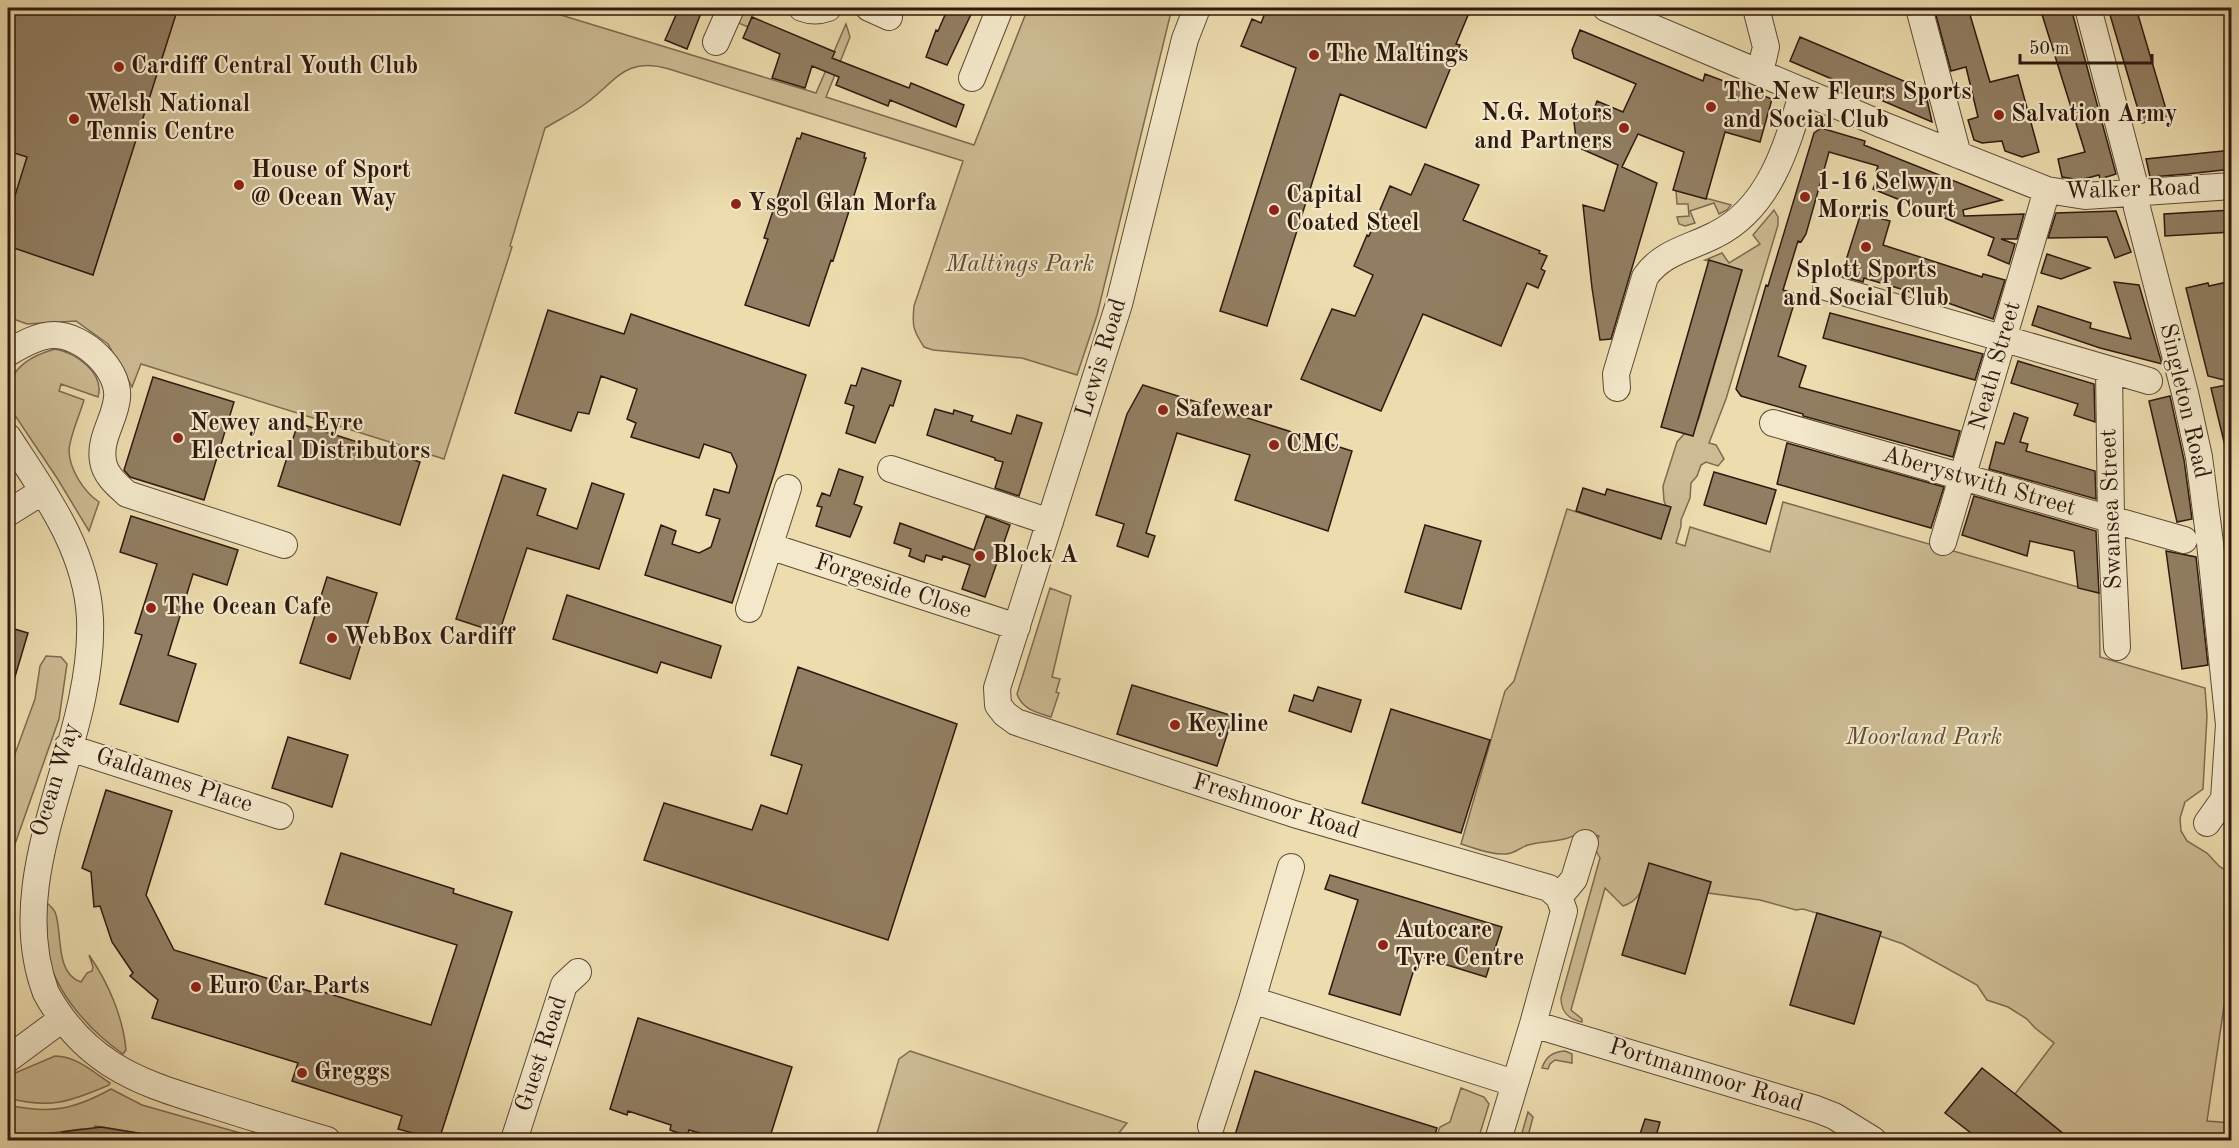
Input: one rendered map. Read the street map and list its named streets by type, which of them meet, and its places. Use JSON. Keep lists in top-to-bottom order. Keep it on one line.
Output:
{"streets":{"street":["Walker Road","Lewis Road","Neath Street","Singleton Road","Aberystwith Street","Swansea Street","Forgeside Close","Ocean Way","Galdames Place","Freshmoor Road","Guest Road","Portmanmoor Road"]},"crossings":[["Walker Road","Neath Street"],["Walker Road","Singleton Road"],["Lewis Road","Forgeside Close"],["Lewis Road","Freshmoor Road"],["Neath Street","Aberystwith Street"],["Aberystwith Street","Swansea Street"],["Ocean Way","Galdames Place"]],"parks":["Maltings Park","Moorland Park"],"places":["The Maltings","Cardiff Central Youth Club","The New Fleurs Sports and Social Club","Salvation Army","Welsh National Tennis Centre","N.G. Motors and Partners","House of Sport @ Ocean Way","1-16 Selwyn Morris Court","Ysgol Glan Morfa","Capital Coated Steel","Splott Sports and Social Club","Safewear","Newey and Eyre Electrical Distributors","CMC","Block A","The Ocean Cafe","WebBox Cardiff","Keyline","Autocare Tyre Centre","Euro Car Parts","Greggs"],"scale_bar":"50 m"}
